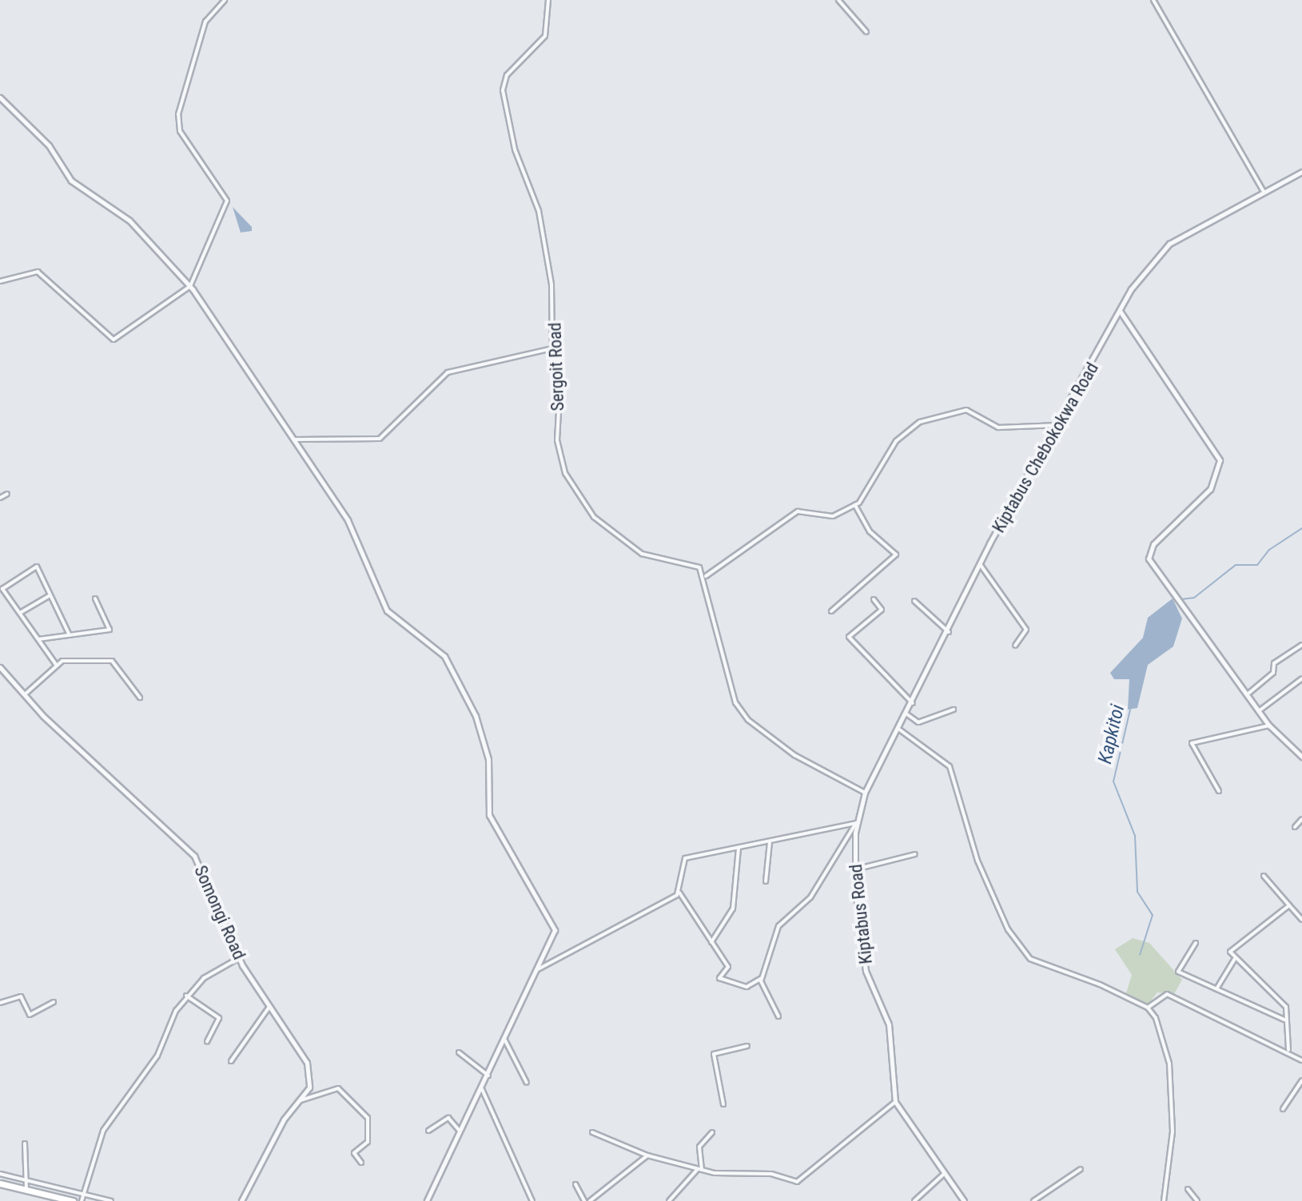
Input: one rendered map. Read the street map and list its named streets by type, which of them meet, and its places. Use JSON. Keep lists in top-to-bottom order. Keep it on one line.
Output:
{"streets":{"street":["Sergoit Road","Kiptabus Chebokokwa Road","Somongi Road","Kiptabus Road"]},"crossings":[["Kiptabus Chebokokwa Road","Kiptabus Road"]],"water":["Kapkitoi"]}
